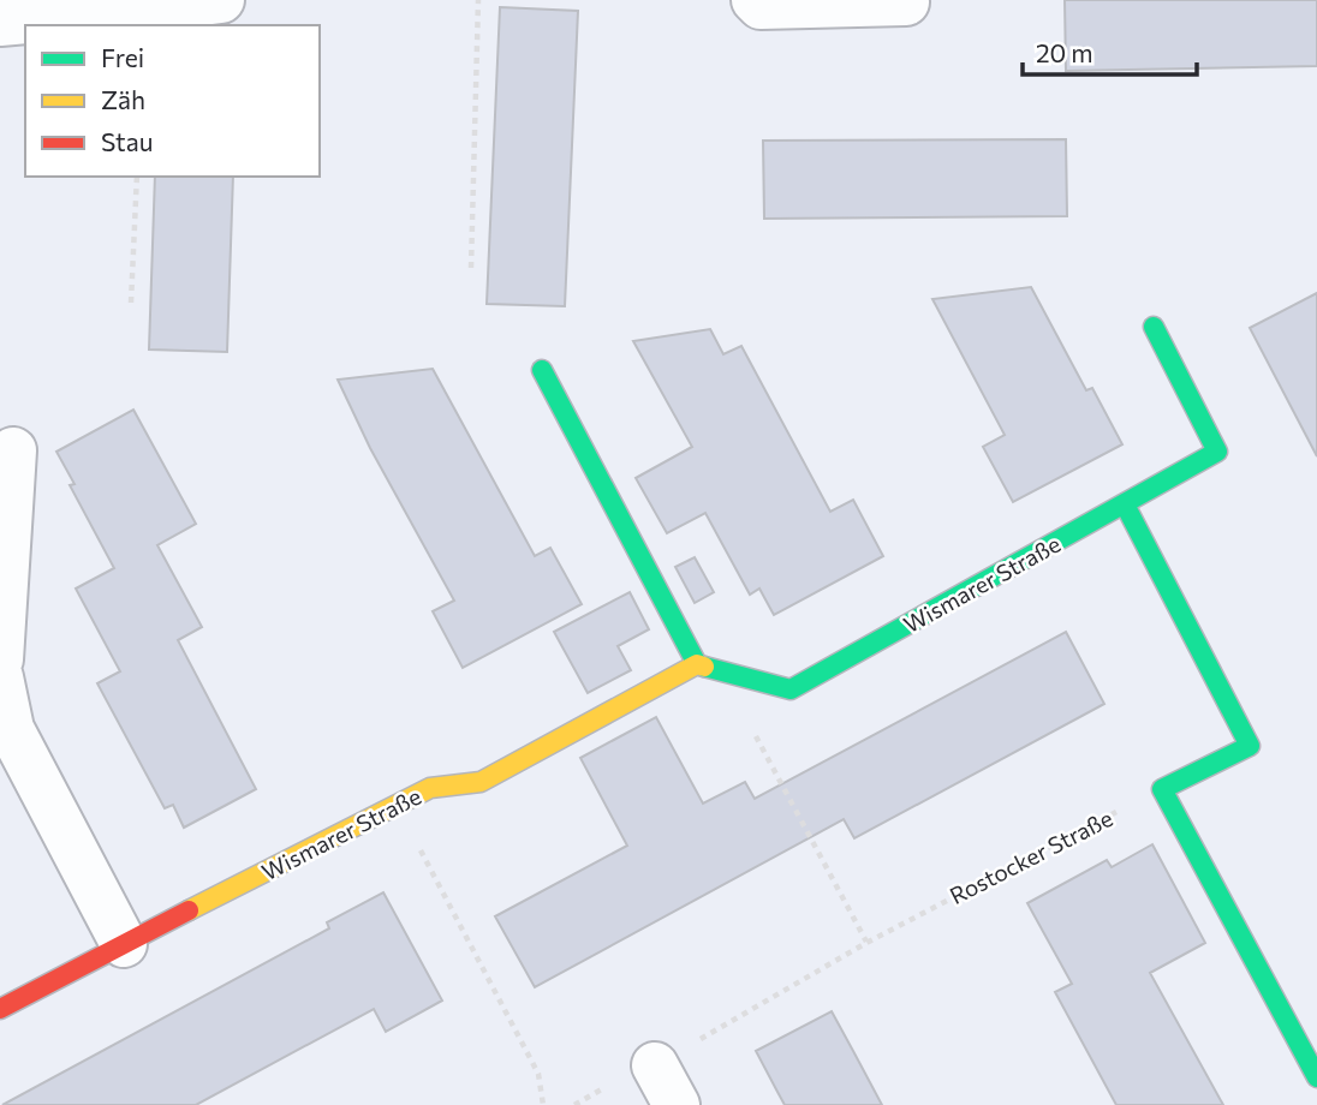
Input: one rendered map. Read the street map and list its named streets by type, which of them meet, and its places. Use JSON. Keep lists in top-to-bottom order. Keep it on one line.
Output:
{"streets":{"street":["Wismarer Straße"],"path":["Rostocker Straße"]},"legend":["Frei","Zäh","Stau"],"scale_bar":"20 m"}
